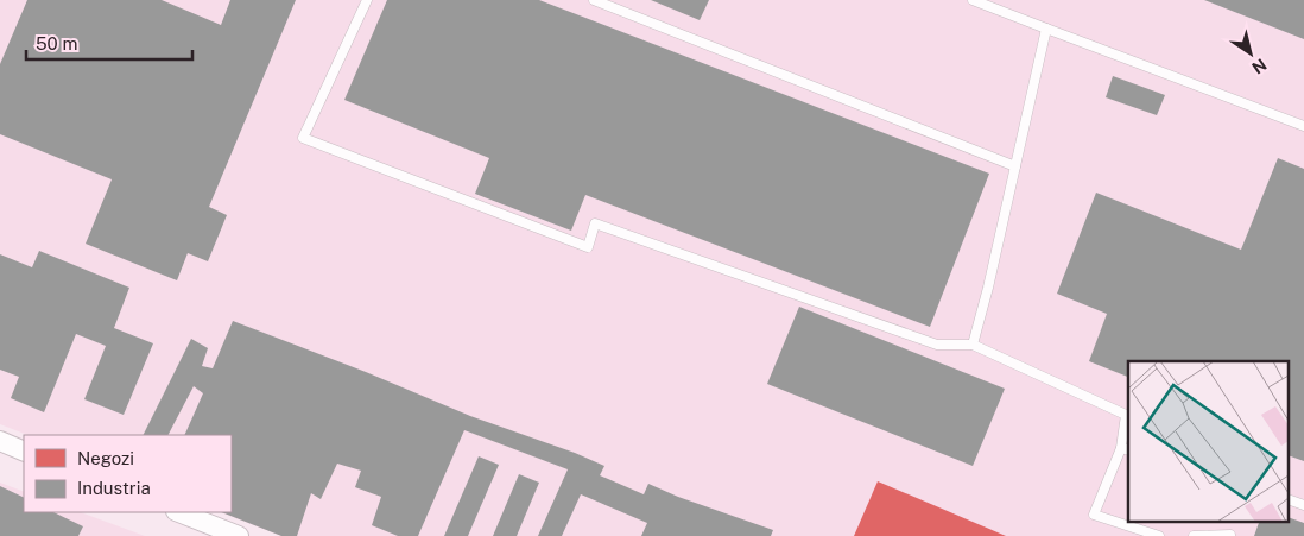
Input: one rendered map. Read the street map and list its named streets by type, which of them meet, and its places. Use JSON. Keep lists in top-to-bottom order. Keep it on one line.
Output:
{"legend":["Negozi","Industria"],"scale_bar":"50 m","north":"bottom right"}
